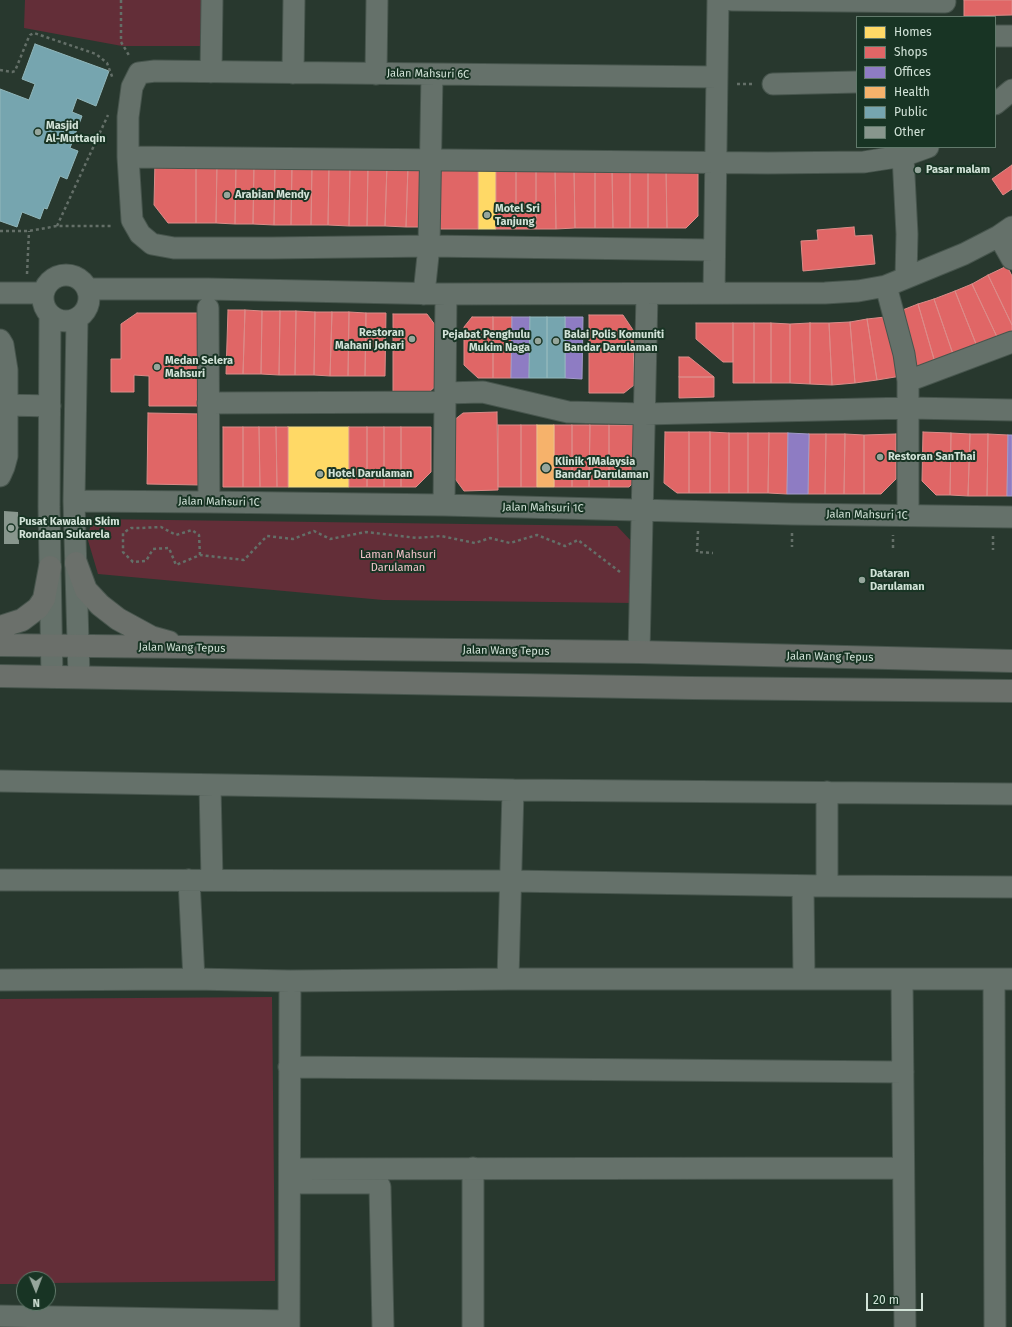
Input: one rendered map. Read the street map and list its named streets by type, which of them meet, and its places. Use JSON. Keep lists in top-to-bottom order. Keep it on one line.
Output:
{"streets":{"main road":["Jalan Wang Tepus"],"street":["Jalan Mahsuri 6C","Jalan Mahsuri 1C"]},"parks":["Laman Mahsuri Darulaman"],"places":["Masjid Al-Muttaqin","Pasar malam","Arabian Mendy","Motel Sri Tanjung","Restoran Mahani Johari","Pejabat Penghulu Mukim Naga","Balai Polis Komuniti Bandar Darulaman","Medan Selera Mahsuri","Restoran SanThai","Klinik 1Malaysia Bandar Darulaman","Hotel Darulaman","Pusat Kawalan Skim Rondaan Sukarela","Dataran Darulaman"],"legend":["Homes","Shops","Offices","Health","Public","Other"],"scale_bar":"20 m","north":"bottom"}
